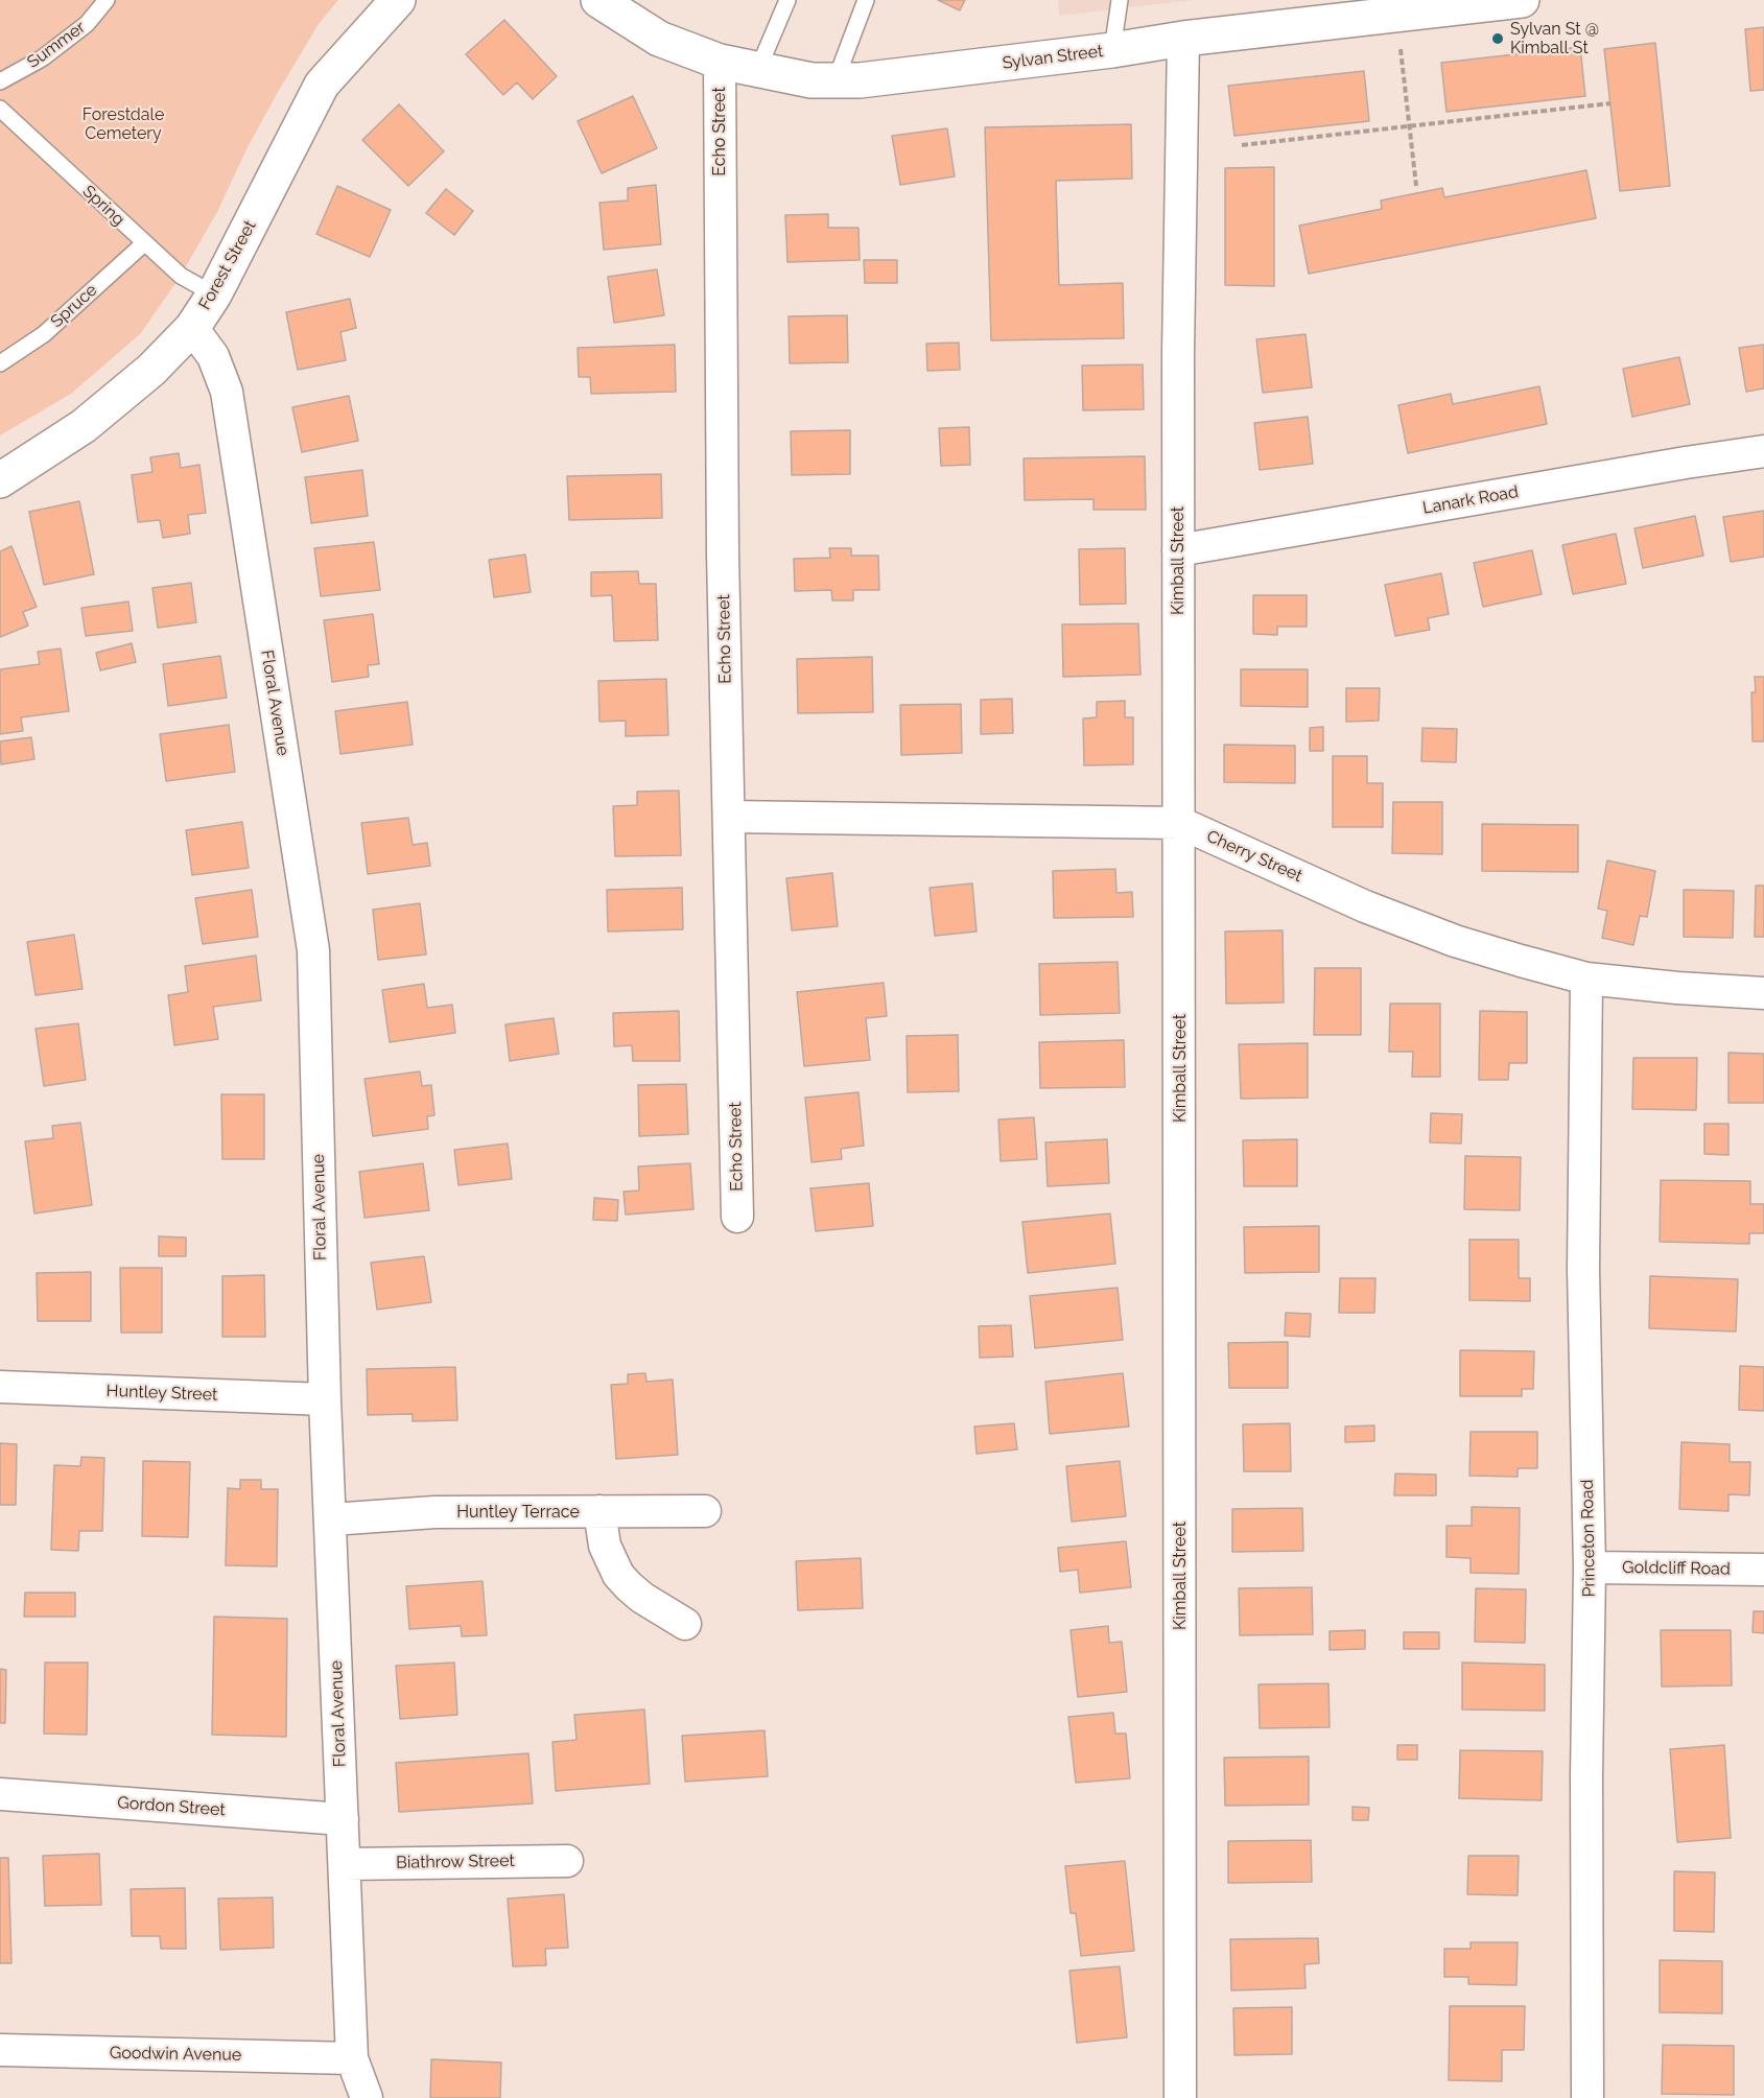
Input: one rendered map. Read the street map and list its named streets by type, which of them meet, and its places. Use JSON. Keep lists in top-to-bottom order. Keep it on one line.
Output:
{"streets":{"street":["Sylvan Street","Echo Street","Forest Street","Lanark Road","Kimball Street","Floral Avenue","Cherry Street","Huntley Street","Huntley Terrace","Princeton Road","Goldcliff Road","Gordon Street","Biathrow Street","Goodwin Avenue"],"lane":["Summer","Spring","Spruce"]},"crossings":[["Sylvan Street","Echo Street"],["Sylvan Street","Kimball Street"],["Echo Street","Cherry Street"],["Spring","Forest Street"],["Spring","Spruce"],["Forest Street","Floral Avenue"],["Lanark Road","Kimball Street"],["Kimball Street","Cherry Street"],["Floral Avenue","Huntley Street"],["Floral Avenue","Huntley Terrace"],["Floral Avenue","Gordon Street"],["Floral Avenue","Biathrow Street"],["Floral Avenue","Goodwin Avenue"],["Cherry Street","Princeton Road"],["Princeton Road","Goldcliff Road"]],"parks":["Forestdale Cemetery"],"places":["Sylvan St @ Kimball St"]}
